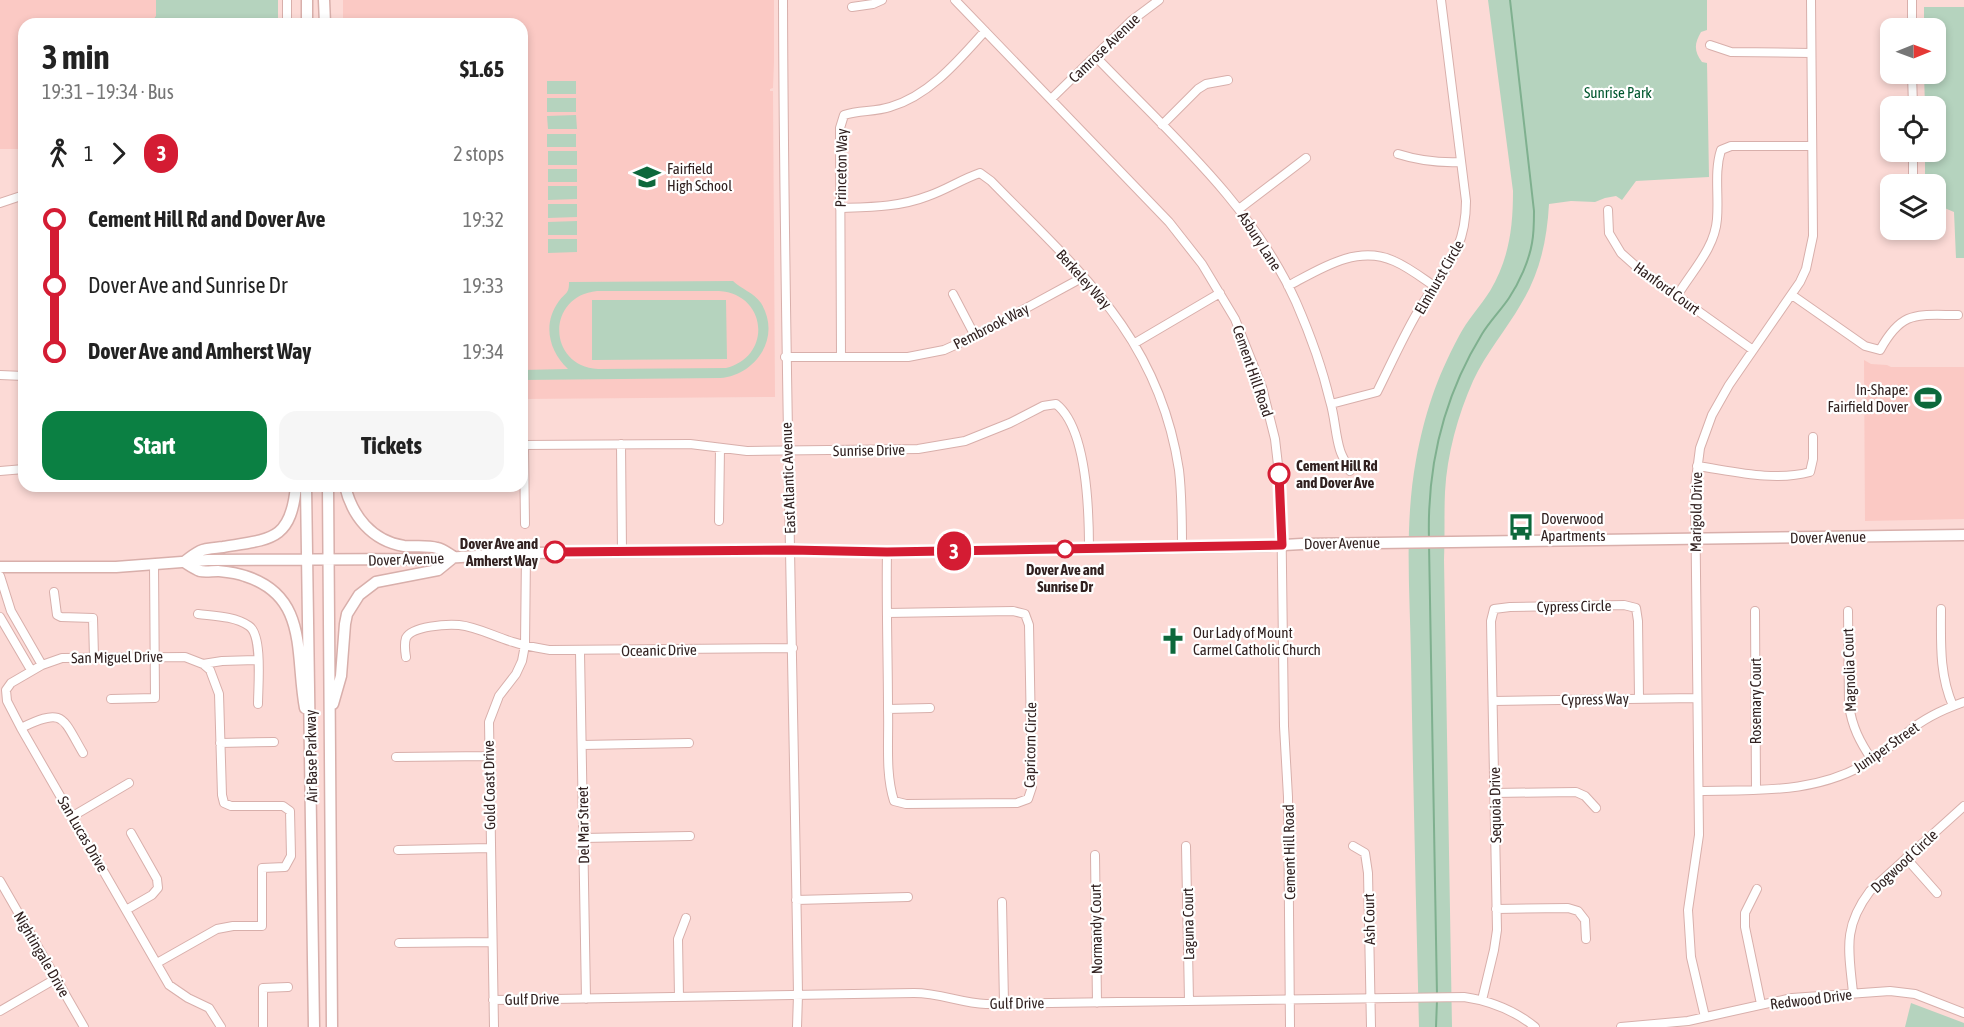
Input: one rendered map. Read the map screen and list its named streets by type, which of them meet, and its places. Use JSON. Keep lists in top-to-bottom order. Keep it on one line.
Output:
{"streets":{"main road":["Dover Avenue","Air Base Parkway"],"street":["Camrose Avenue","Princeton Way","Asbury Lane","Elmhurst Circle","Berkeley Way","Hanford Court","Pembrook Way","Cement Hill Road","Sunrise Drive","East Atlantic Avenue","Marigold Drive","Cypress Circle","Oceanic Drive","San Miguel Drive","Magnolia Court","Cypress Way","Rosemary Court","Capricorn Circle","Juniper Street","Gold Coast Drive","Sequoia Drive","Del Mar Street","San Lucas Drive","Dogwood Circle","Ash Court","Laguna Court","Normandy Court","Nightingale Drive","Gulf Drive","Redwood Drive"]},"crossings":[["Camrose Avenue","Asbury Lane"],["Camrose Avenue","Cement Hill Road"],["Princeton Way","Berkeley Way"],["Princeton Way","Pembrook Way"],["Princeton Way","Cement Hill Road"],["Asbury Lane","Elmhurst Circle"],["Berkeley Way","Pembrook Way"],["Berkeley Way","Dover Avenue"],["Hanford Court","Marigold Drive"],["Pembrook Way","East Atlantic Avenue"],["Cement Hill Road","Dover Avenue"],["Cement Hill Road","Gulf Drive"],["Sunrise Drive","East Atlantic Avenue"],["Sunrise Drive","Dover Avenue"],["East Atlantic Avenue","Dover Avenue"],["East Atlantic Avenue","Oceanic Drive"],["East Atlantic Avenue","Gulf Drive"],["Marigold Drive","Dover Avenue"],["Marigold Drive","Cypress Way"],["Marigold Drive","Juniper Street"],["Marigold Drive","Redwood Drive"],["Dover Avenue","Capricorn Circle"],["Dover Avenue","Air Base Parkway"],["Dover Avenue","Gold Coast Drive"],["Cypress Circle","Cypress Way"],["Cypress Circle","Sequoia Drive"],["Oceanic Drive","Gold Coast Drive"],["Oceanic Drive","Del Mar Street"],["San Miguel Drive","San Lucas Drive"],["Magnolia Court","Juniper Street"],["Cypress Way","Sequoia Drive"],["Rosemary Court","Juniper Street"],["Gold Coast Drive","Gulf Drive"],["Sequoia Drive","Gulf Drive"],["Del Mar Street","Gulf Drive"],["Dogwood Circle","Redwood Drive"],["Ash Court","Gulf Drive"],["Laguna Court","Gulf Drive"],["Normandy Court","Gulf Drive"]],"parks":["Sunrise Park"],"places":{"school or university":["Fairfield High School"],"sports":["In-Shape: Fairfield Dover"],"other":["Cement Hill Rd and Dover Ave","Dover Ave and Sunrise Dr","Dover Ave and Amherst Way"],"bus stop":["Doverwood Apartments"],"church":["Our Lady of Mount Carmel Catholic Church"]},"lines":["bus line 3"],"north":"right","page":{"on_map":"3","heading":["3 min","19:31 – 19:34 · Bus","$1.65"],"legs":["1","3","2 stops"],"list":[{"name":"Cement Hill Rd and Dover Ave","value":"19:32"},{"name":"Dover Ave and Sunrise Dr","value":"19:33"},{"name":"Dover Ave and Amherst Way","value":"19:34"}],"buttons":["Start","Tickets"]}}
